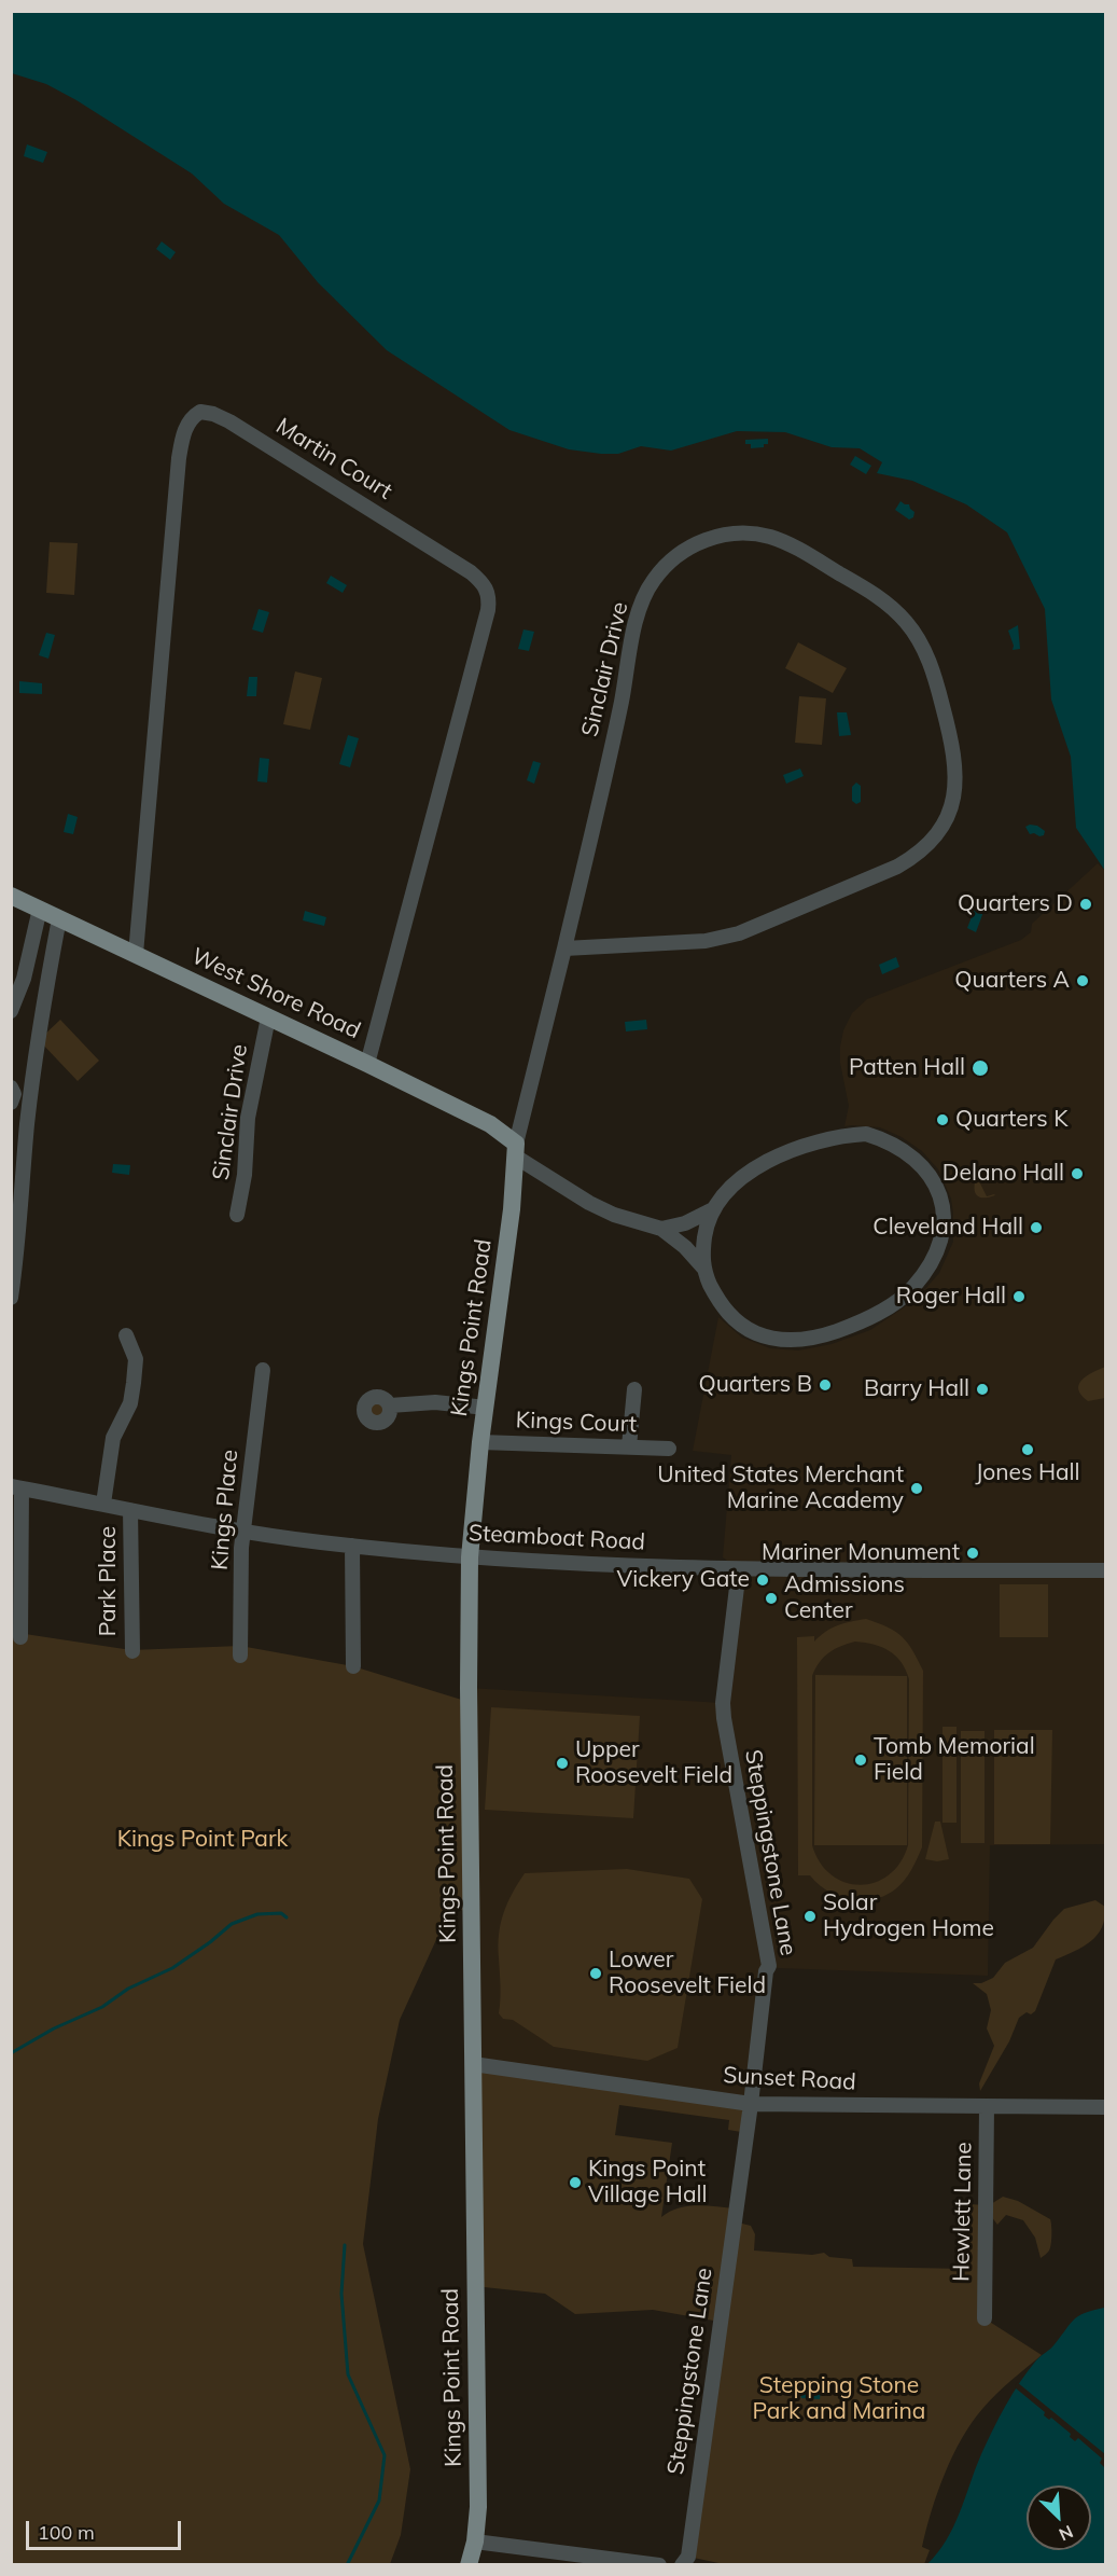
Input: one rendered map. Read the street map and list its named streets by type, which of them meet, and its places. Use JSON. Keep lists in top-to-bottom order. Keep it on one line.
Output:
{"streets":{"main road":["West Shore Road","Kings Point Road"],"street":["Martin Court","Sinclair Drive","Kings Court","Kings Place","Steamboat Road","Park Place","Steppingstone Lane","Sunset Road","Hewlett Lane"]},"crossings":[["Martin Court","West Shore Road"],["Sinclair Drive","West Shore Road"],["Sinclair Drive","Kings Point Road"],["West Shore Road","Kings Point Road"],["Kings Point Road","Kings Court"],["Kings Point Road","Steamboat Road"],["Kings Point Road","Sunset Road"],["Kings Place","Steamboat Road"],["Steamboat Road","Park Place"],["Steamboat Road","Steppingstone Lane"],["Steppingstone Lane","Sunset Road"],["Sunset Road","Hewlett Lane"]],"parks":["Kings Point Park","Stepping Stone Park and Marina"],"places":["Quarters D","Quarters A","Patten Hall","Quarters K","Delano Hall","Cleveland Hall","Roger Hall","Quarters B","Barry Hall","Jones Hall","United States Merchant Marine Academy","Mariner Monument","Vickery Gate","Admissions Center","Tomb Memorial Field","Upper Roosevelt Field","Solar Hydrogen Home","Lower Roosevelt Field","Kings Point Village Hall"],"scale_bar":"100 m","north":"bottom right"}
